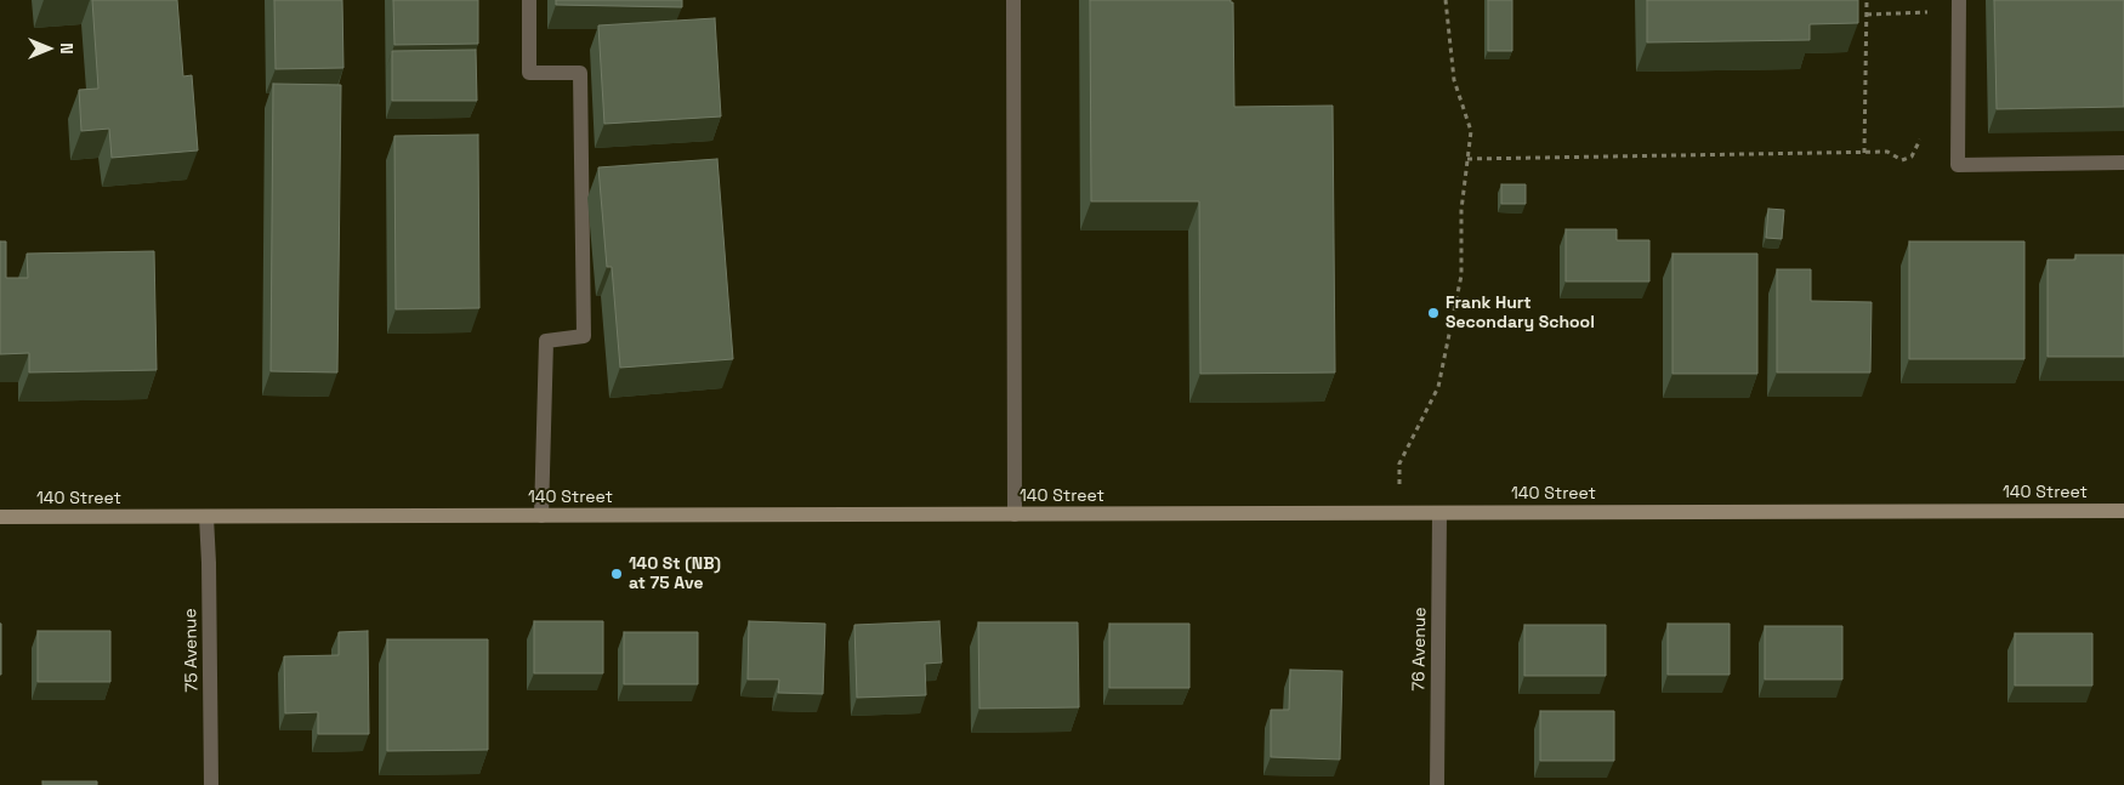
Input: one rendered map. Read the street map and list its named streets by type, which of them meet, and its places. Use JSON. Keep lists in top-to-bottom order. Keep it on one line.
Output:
{"streets":{"main road":["140 Street"],"street":["76 Avenue","75 Avenue"]},"crossings":[["140 Street","76 Avenue"],["140 Street","75 Avenue"]],"places":["Frank Hurt Secondary School","140 St (NB) at 75 Ave"],"north":"right"}
